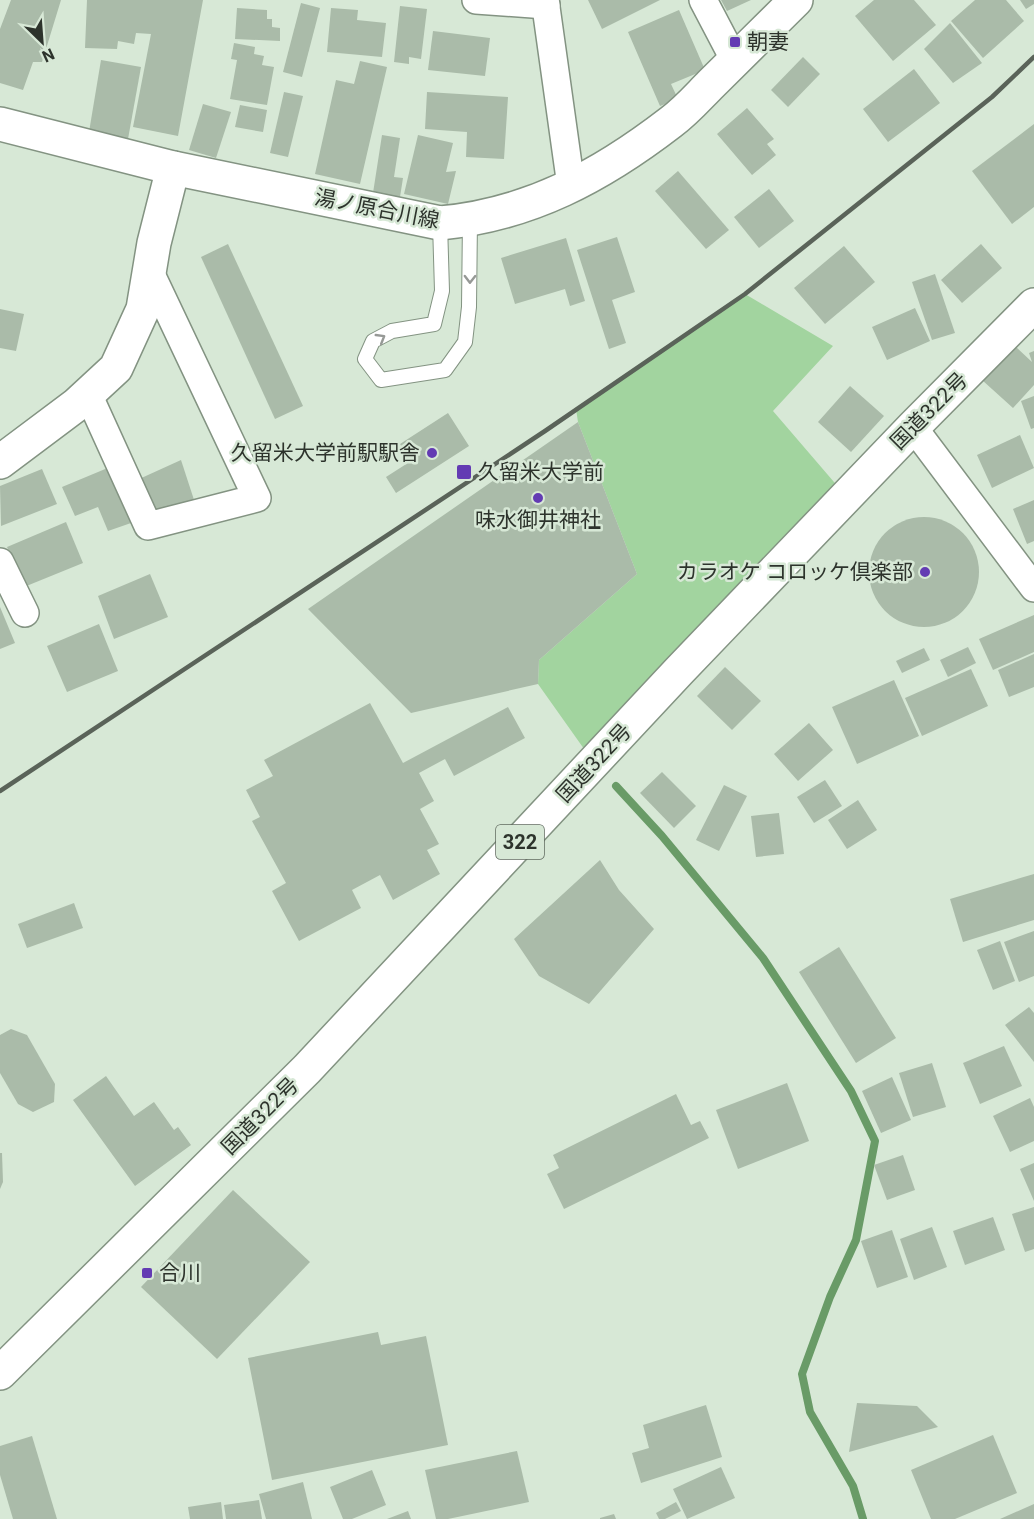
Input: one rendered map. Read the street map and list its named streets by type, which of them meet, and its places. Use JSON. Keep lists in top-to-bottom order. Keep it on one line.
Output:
{"streets":{"main road":["湯ノ原合川線","国道322号","322"]},"places":{"transit":["朝妻","久留米大学前","合川"],"other":["久留米大学前駅駅舎","味水御井神社","カラオケ コロッケ倶楽部"]},"north":"bottom right"}
